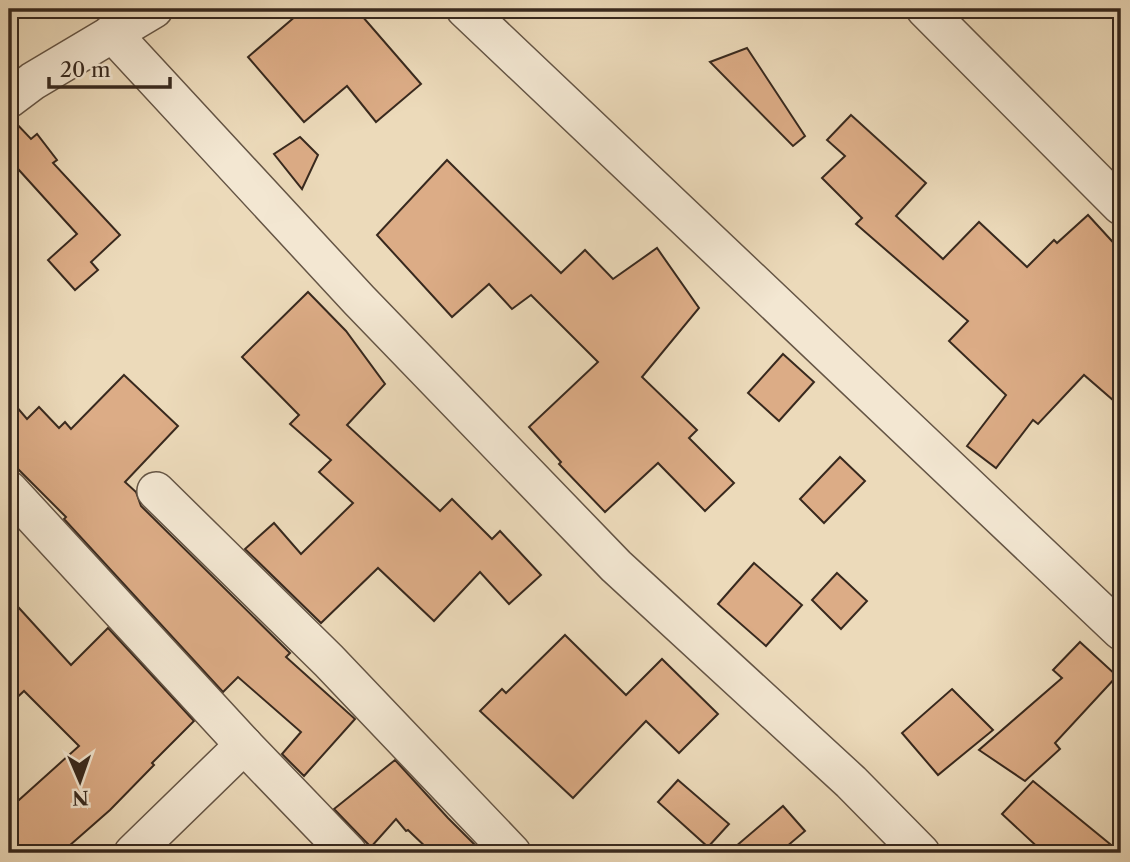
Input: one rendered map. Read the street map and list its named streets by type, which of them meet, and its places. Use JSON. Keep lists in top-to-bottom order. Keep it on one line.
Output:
{"scale_bar":"20 m","north":"bottom"}
